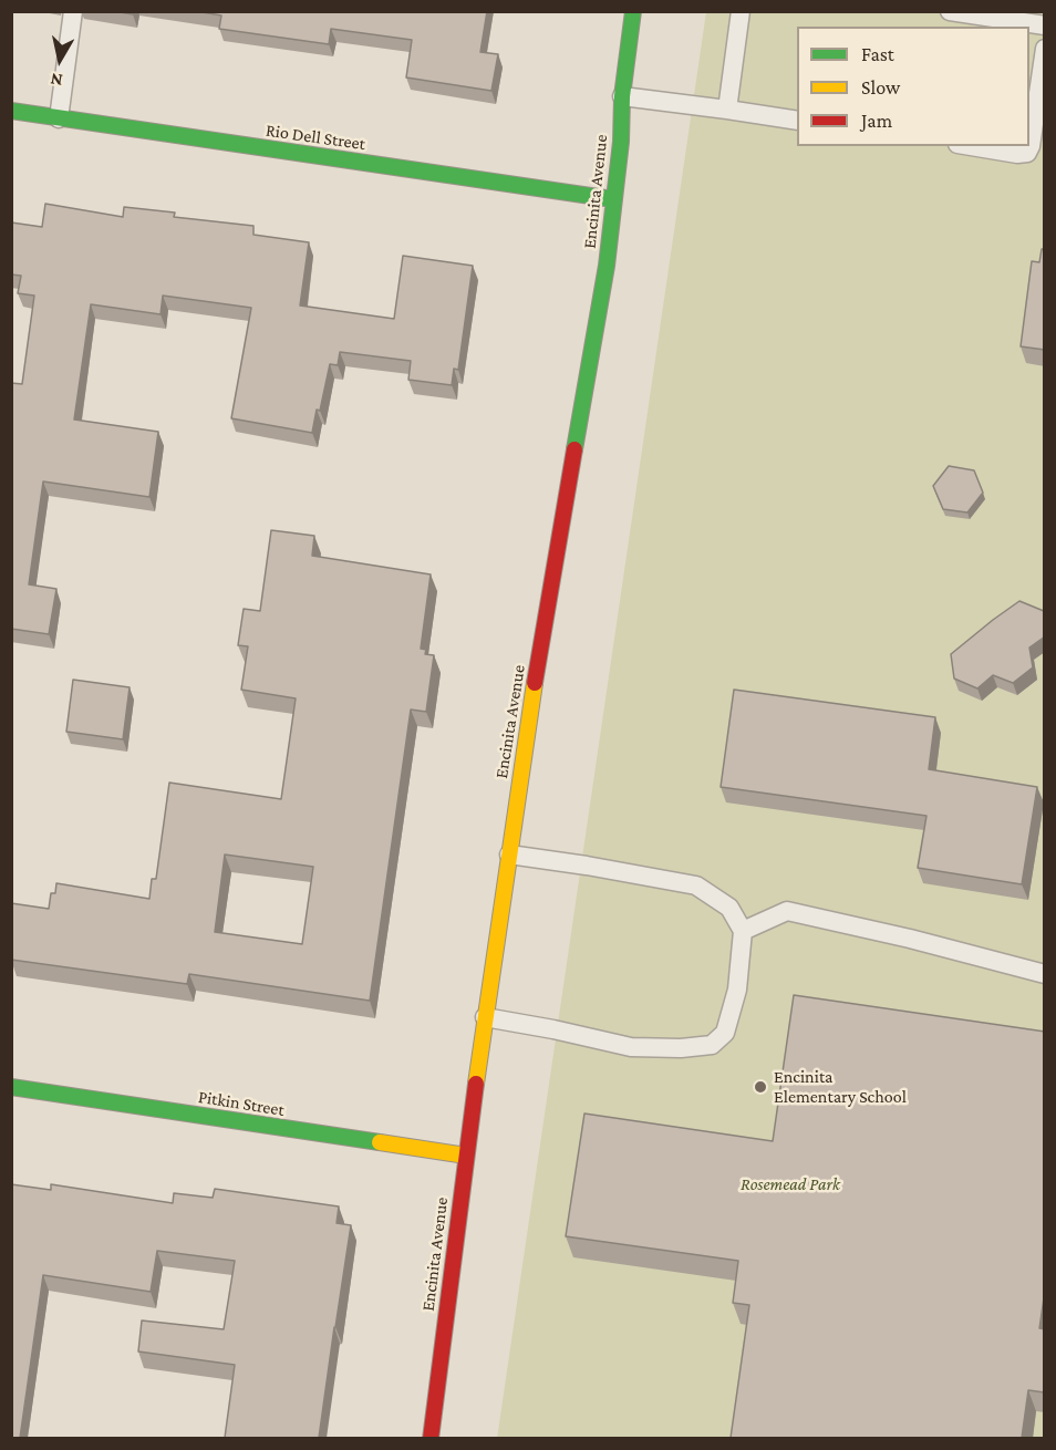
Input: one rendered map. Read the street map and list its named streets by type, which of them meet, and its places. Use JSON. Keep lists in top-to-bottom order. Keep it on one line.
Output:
{"streets":{"street":["Rio Dell Street","Encinita Avenue","Pitkin Street"]},"crossings":[["Rio Dell Street","Encinita Avenue"],["Encinita Avenue","Pitkin Street"]],"parks":["Rosemead Park"],"places":["Encinita Elementary School"],"legend":["Fast","Slow","Jam"],"north":"bottom"}
